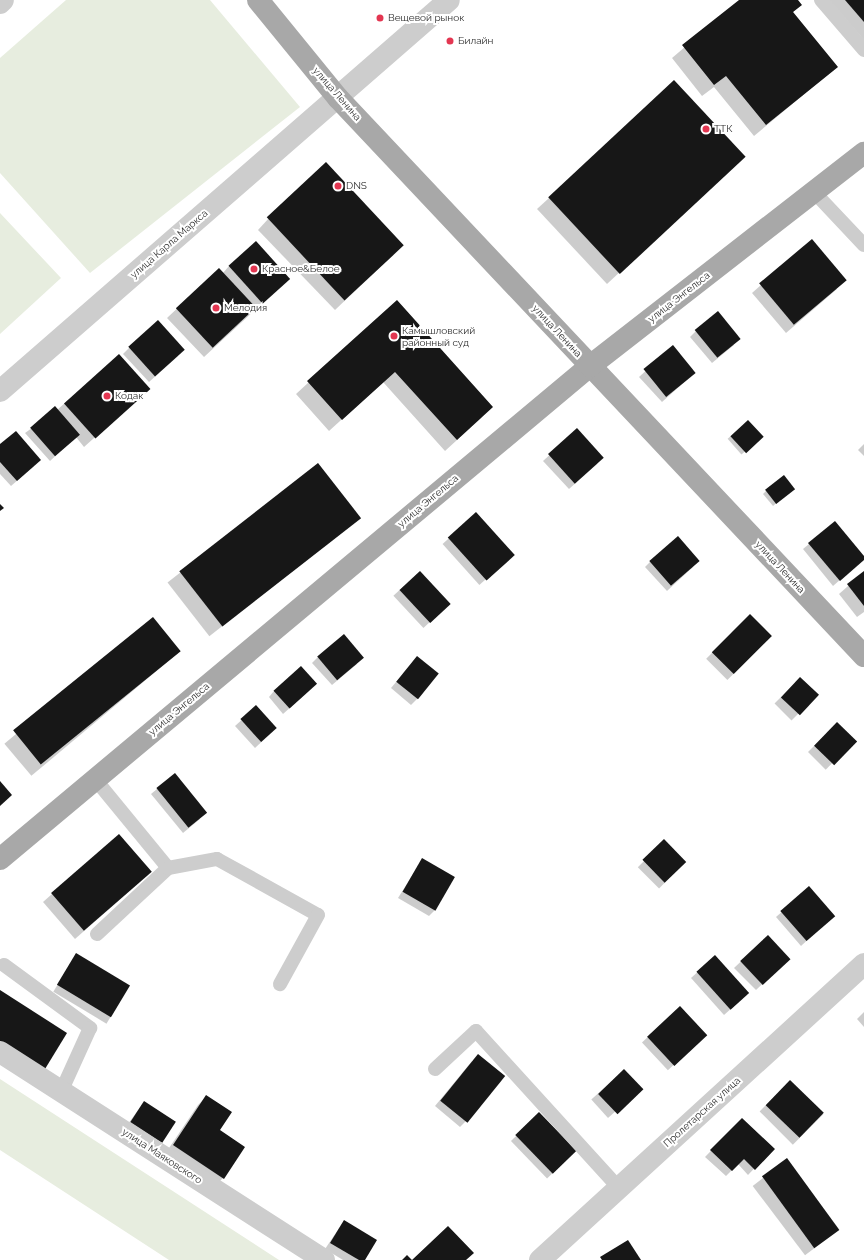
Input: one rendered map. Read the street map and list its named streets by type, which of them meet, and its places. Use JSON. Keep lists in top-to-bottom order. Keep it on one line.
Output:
{"streets":{"main road":["улица Ленина","улица Энгельса"],"street":["улица Карла Маркса","Пролетарская улица","улица Маяковского"]},"crossings":[["улица Ленина","улица Карла Маркса"],["улица Ленина","улица Энгельса"]],"places":["Вещевой рынок","Билайн","ТТК","DNS","Красное&Белое","Мелодия","Камышловский районный суд","Кодак"]}
